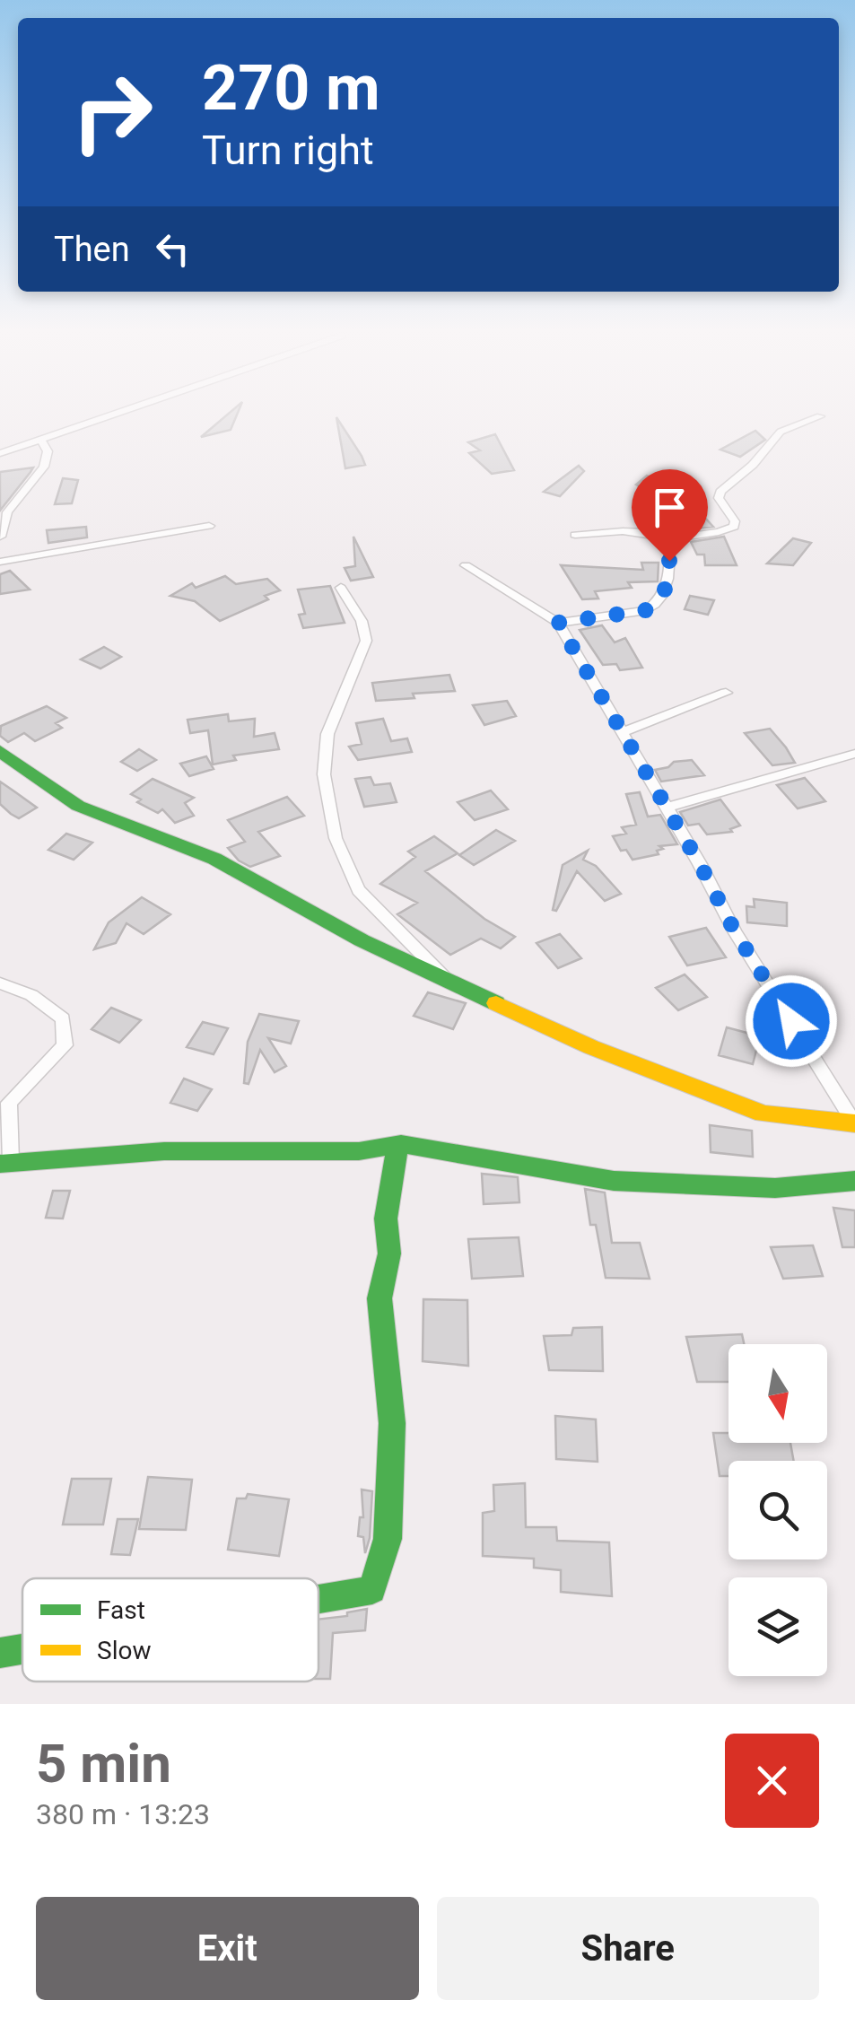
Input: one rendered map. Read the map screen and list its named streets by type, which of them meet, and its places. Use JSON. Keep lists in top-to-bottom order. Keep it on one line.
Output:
{"legend":["Fast","Slow"],"north":"bottom","page":{"turn":["270 m","Turn right"],"then":"Then","heading":["5 min","380 m · 13:23"],"buttons":["Exit","Share"]}}
